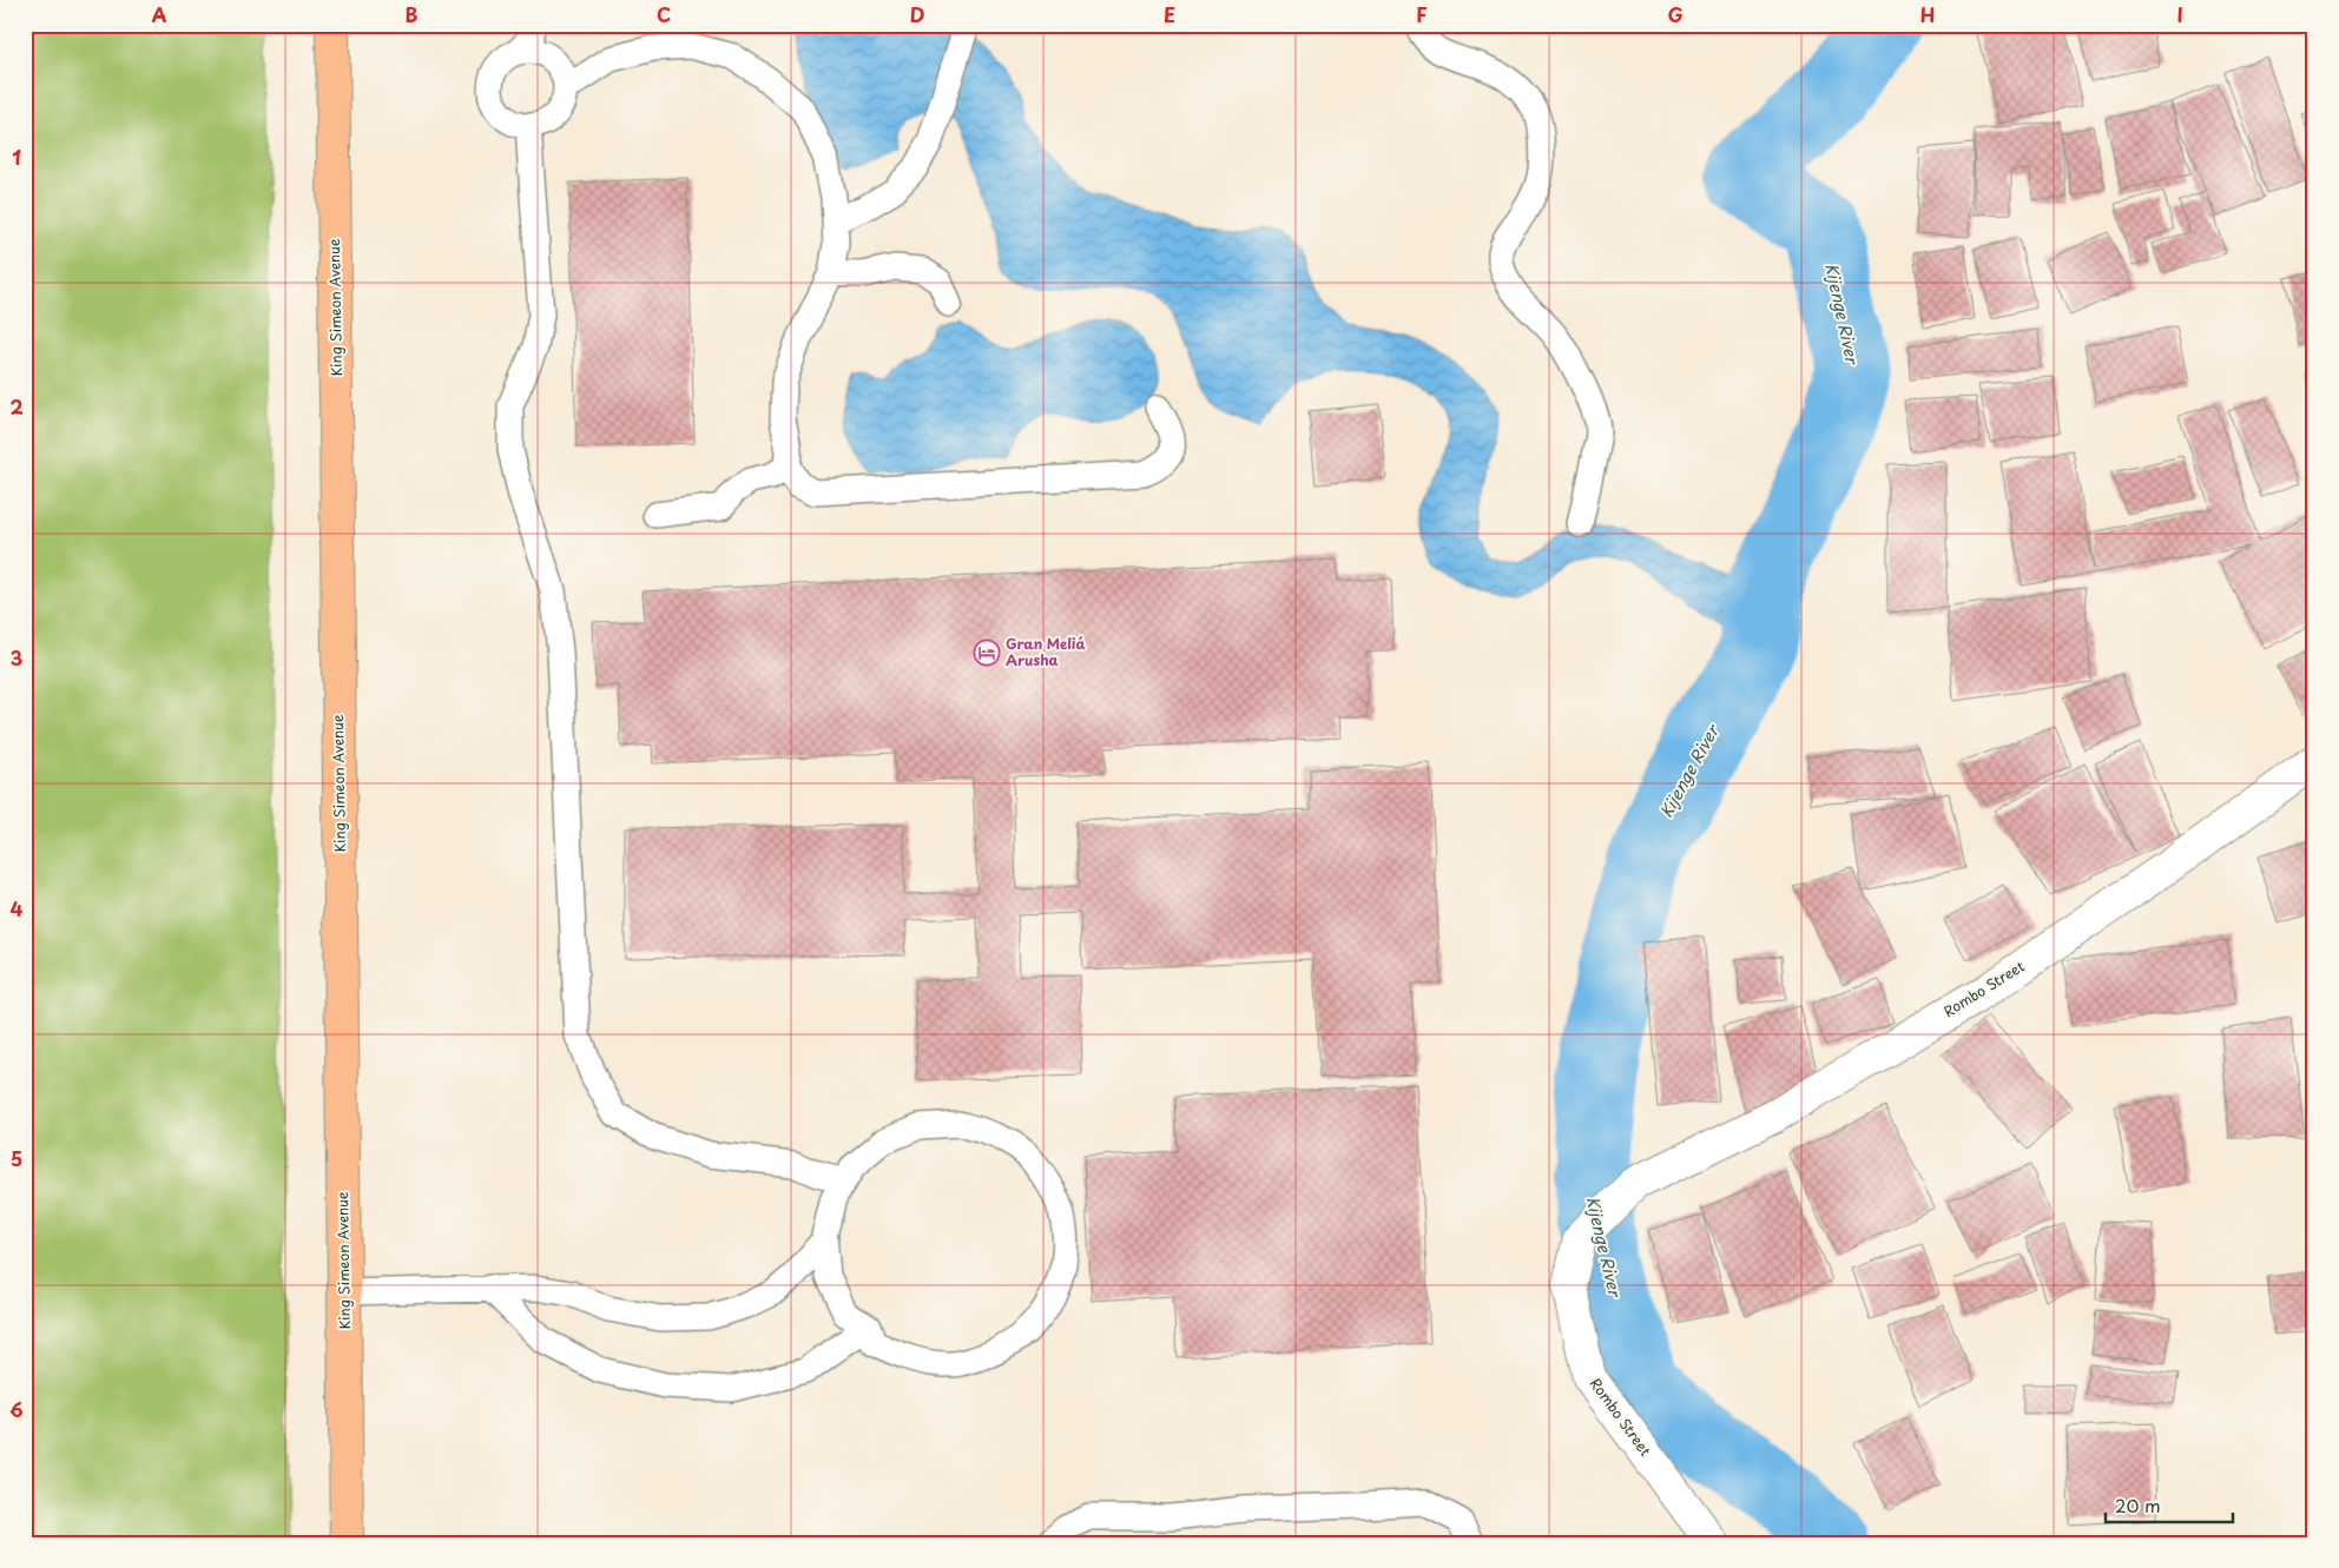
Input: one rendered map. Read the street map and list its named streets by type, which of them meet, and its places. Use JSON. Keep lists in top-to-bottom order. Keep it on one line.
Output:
{"streets":{"main road":["King Simeon Avenue"],"street":["Rombo Street"]},"water":["Kijenge River"],"places":{"hotel":["Gran Meliá Arusha"]},"scale_bar":"20 m","grid":{"columns":["A","B","C","D","E","F","G","H","I"],"rows":["1","2","3","4","5","6"]}}
